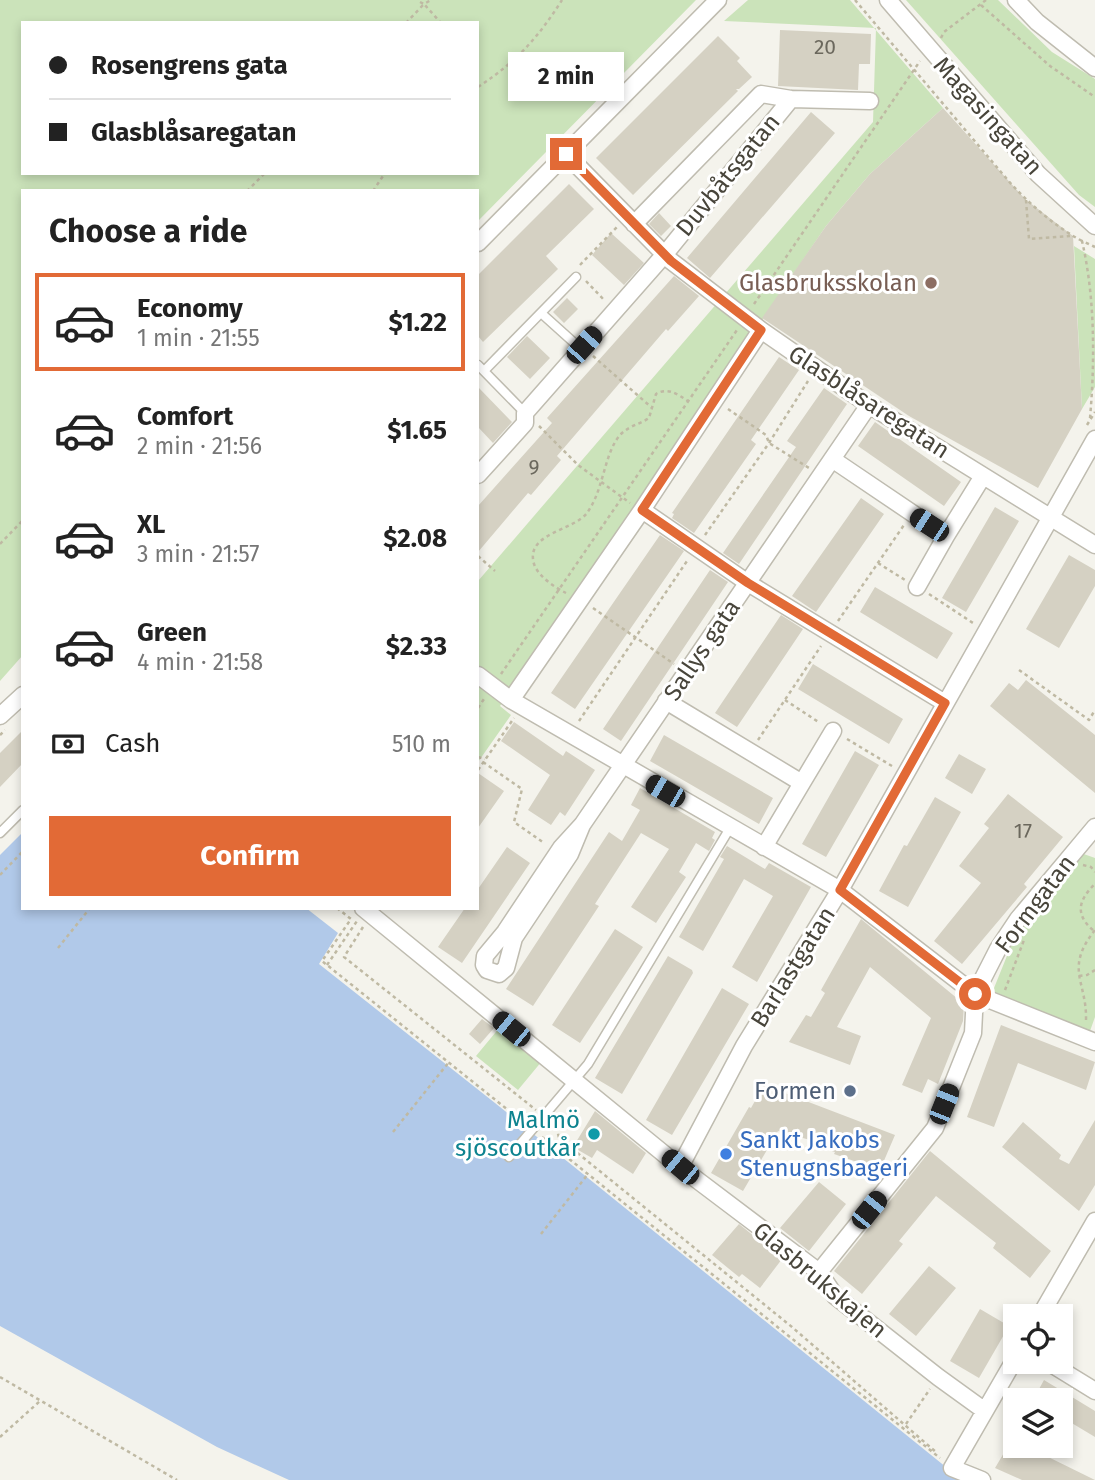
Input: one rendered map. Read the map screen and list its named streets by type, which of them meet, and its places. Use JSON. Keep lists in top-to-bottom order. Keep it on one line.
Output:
{"streets":{"street":["Magasingatan","Duvbåtsgatan","Glasblåsaregatan","Sallys gata","Formgatan","Barlastgatan","Glasbrukskajen"]},"crossings":[["Duvbåtsgatan","Glasblåsaregatan"],["Glasblåsaregatan","Sallys gata"],["Glasblåsaregatan","Barlastgatan"],["Formgatan","Glasbrukskajen"],["Barlastgatan","Glasbrukskajen"]],"places":["Glasbruksskolan","Formen","Malmö sjöscoutkår","Sankt Jakobs Stenugnsbageri"],"house_numbers":["20","9","17"],"page":{"banner":["Rosengrens gata","Glasblåsaregatan"],"bubble":"2 min","heading":"Choose a ride","list":[{"name":"Economy","note":"1 min · 21:55","value":"$1.22"},{"name":"Comfort","note":"2 min · 21:56","value":"$1.65"},{"name":"XL","note":"3 min · 21:57","value":"$2.08"},{"name":"Green","note":"4 min · 21:58","value":"$2.33"}],"pay":["Cash","510 m"],"buttons":"Confirm"}}
